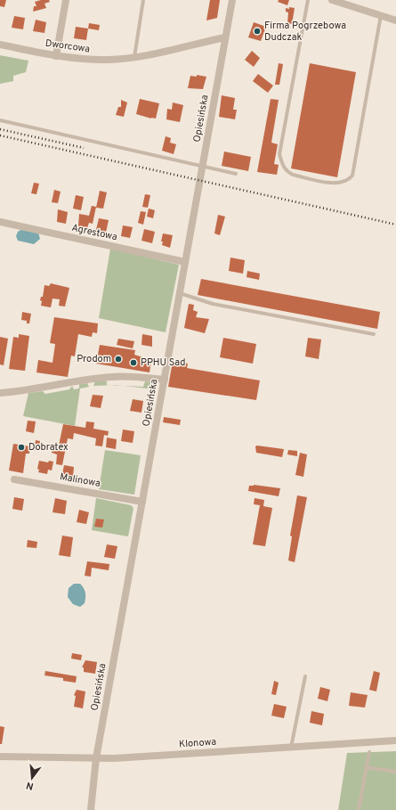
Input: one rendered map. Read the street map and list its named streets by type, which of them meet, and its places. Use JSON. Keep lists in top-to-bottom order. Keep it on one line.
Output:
{"streets":{"street":["Dworcowa","Opiesińska","Agrestowa","Malinowa","Klonowa"]},"crossings":[["Dworcowa","Opiesińska"],["Opiesińska","Agrestowa"],["Opiesińska","Malinowa"],["Opiesińska","Klonowa"]],"places":["Firma Pogrzebowa Dudczak","Prodom","PPHU Sad","Dobratex"],"north":"bottom"}
